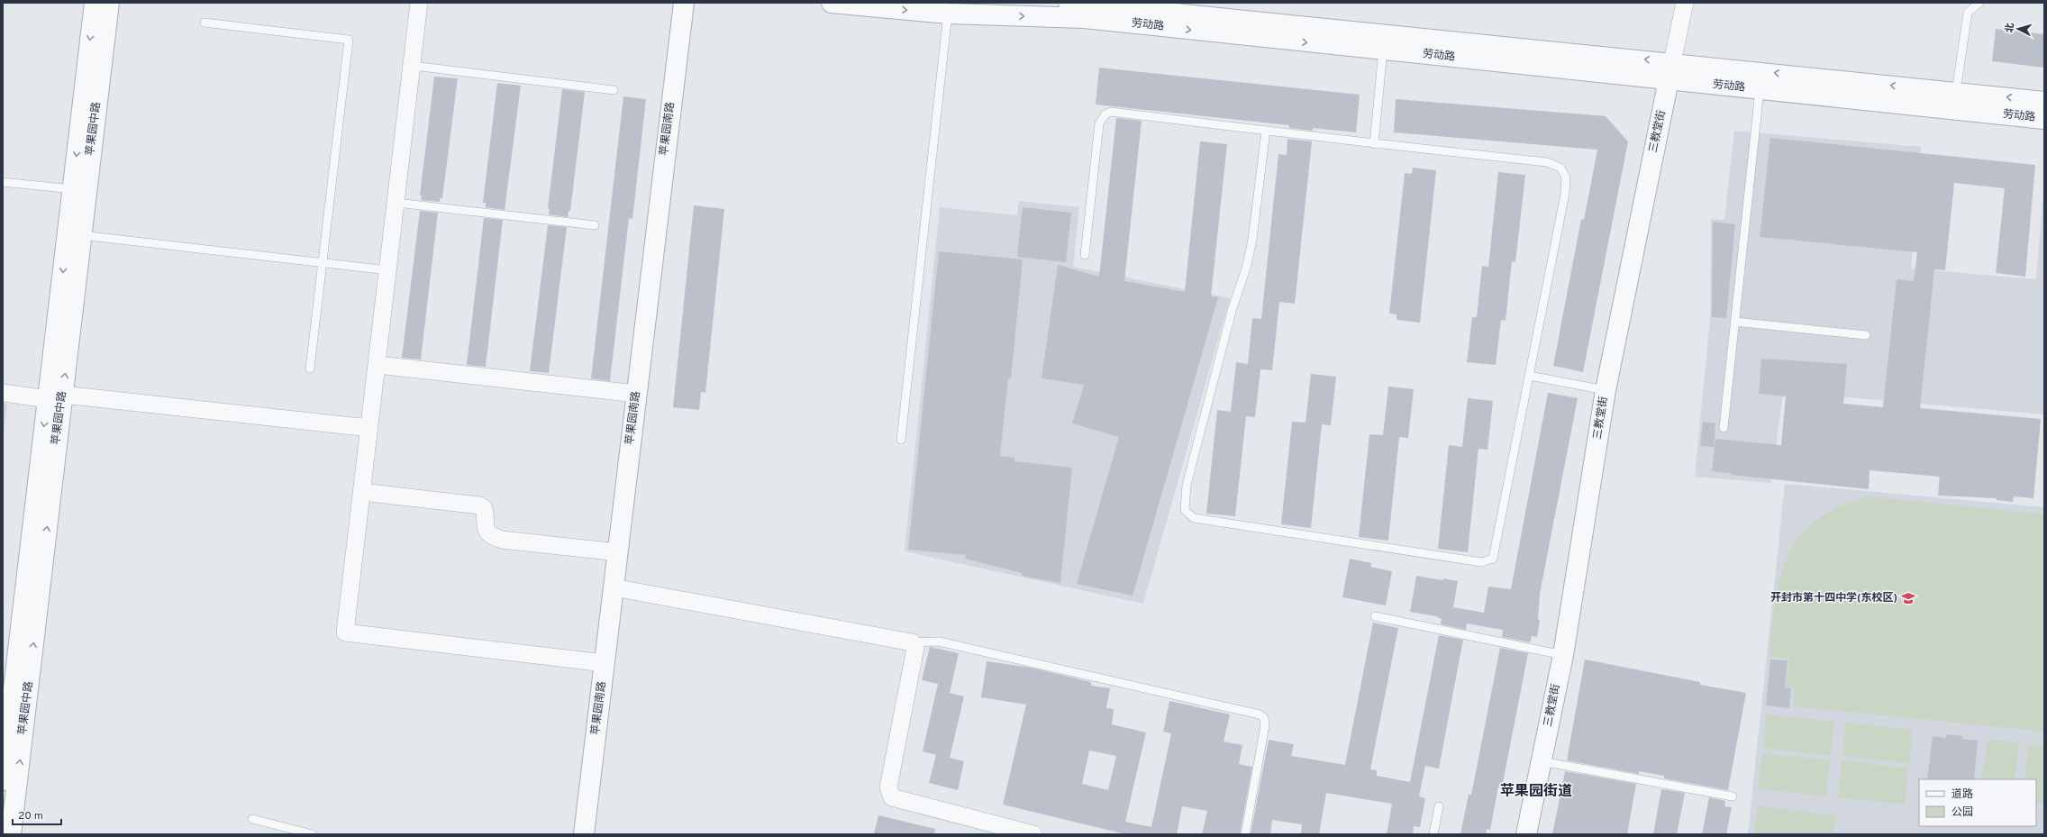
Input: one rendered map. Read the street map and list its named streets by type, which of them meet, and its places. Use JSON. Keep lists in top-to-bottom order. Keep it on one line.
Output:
{"streets":{"street":["劳动路","苹果园中路","苹果园南路","三教堂街"]},"crossings":[["劳动路","三教堂街"]],"districts":["苹果园街道"],"places":{"school or university":["开封市第十四中学(东校区)"]},"legend":["道路","公园"],"scale_bar":"20 m","north":"left"}
